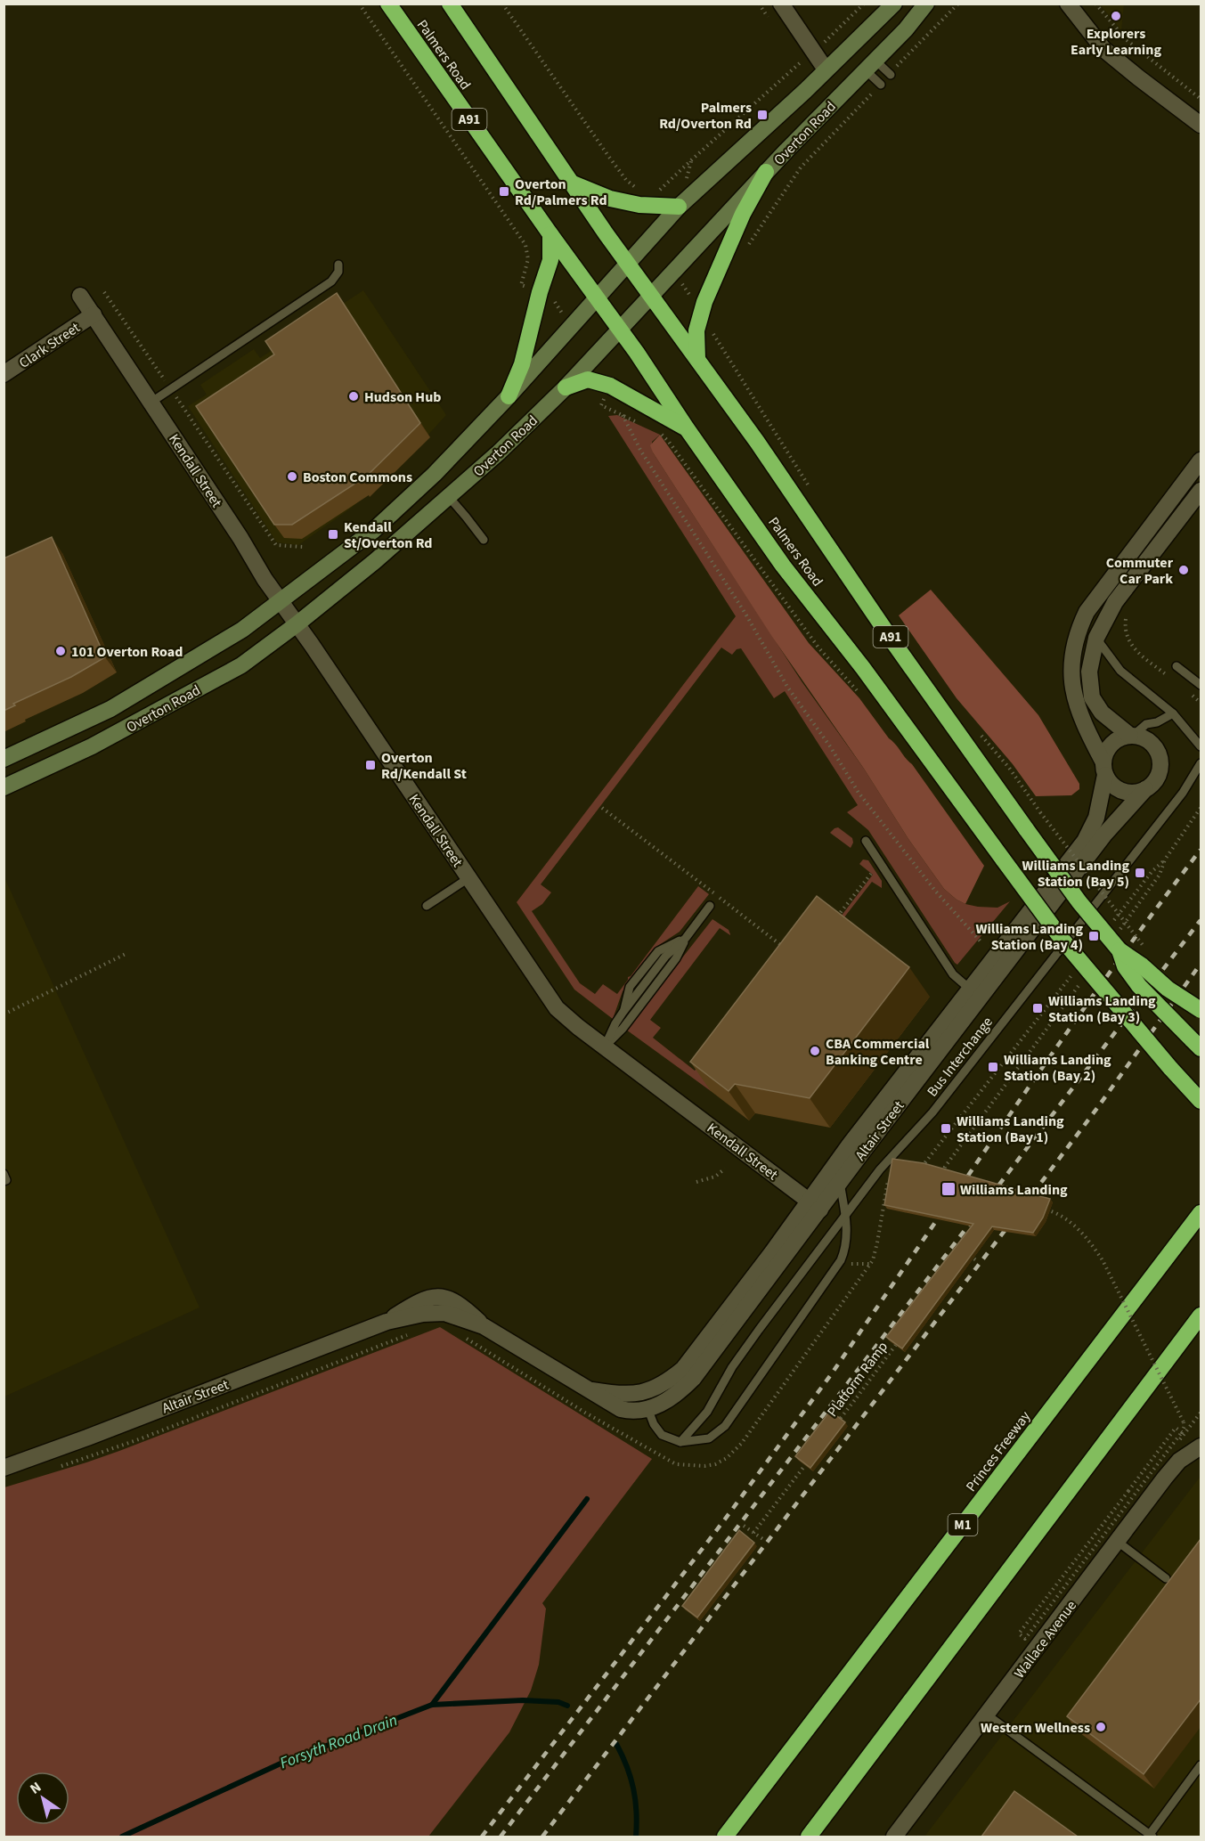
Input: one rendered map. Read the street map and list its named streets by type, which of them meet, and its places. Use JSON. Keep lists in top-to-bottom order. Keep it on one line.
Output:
{"streets":{"highway":["Palmers Road","A91","Princes Freeway","M1"],"street":["Overton Road","Clark Street","Kendall Street","Altair Street","Wallace Avenue"],"lane":["Bus Interchange"],"path":["Platform Ramp"]},"crossings":[["Palmers Road","Overton Road"],["Overton Road","Kendall Street"],["Clark Street","Kendall Street"],["Kendall Street","Altair Street"]],"water":["Forsyth Road Drain"],"places":{"other":["Explorers Early Learning","Hudson Hub","Boston Commons","Commuter Car Park","101 Overton Road","CBA Commercial Banking Centre","Western Wellness"],"transit":["Palmers Rd/Overton Rd","Overton Rd/Palmers Rd","Kendall St/Overton Rd","Overton Rd/Kendall St","Williams Landing Station (Bay 5)","Williams Landing Station (Bay 4)","Williams Landing Station (Bay 3)","Williams Landing Station (Bay 2)","Williams Landing Station (Bay 1)","Williams Landing"]},"north":"top left"}
